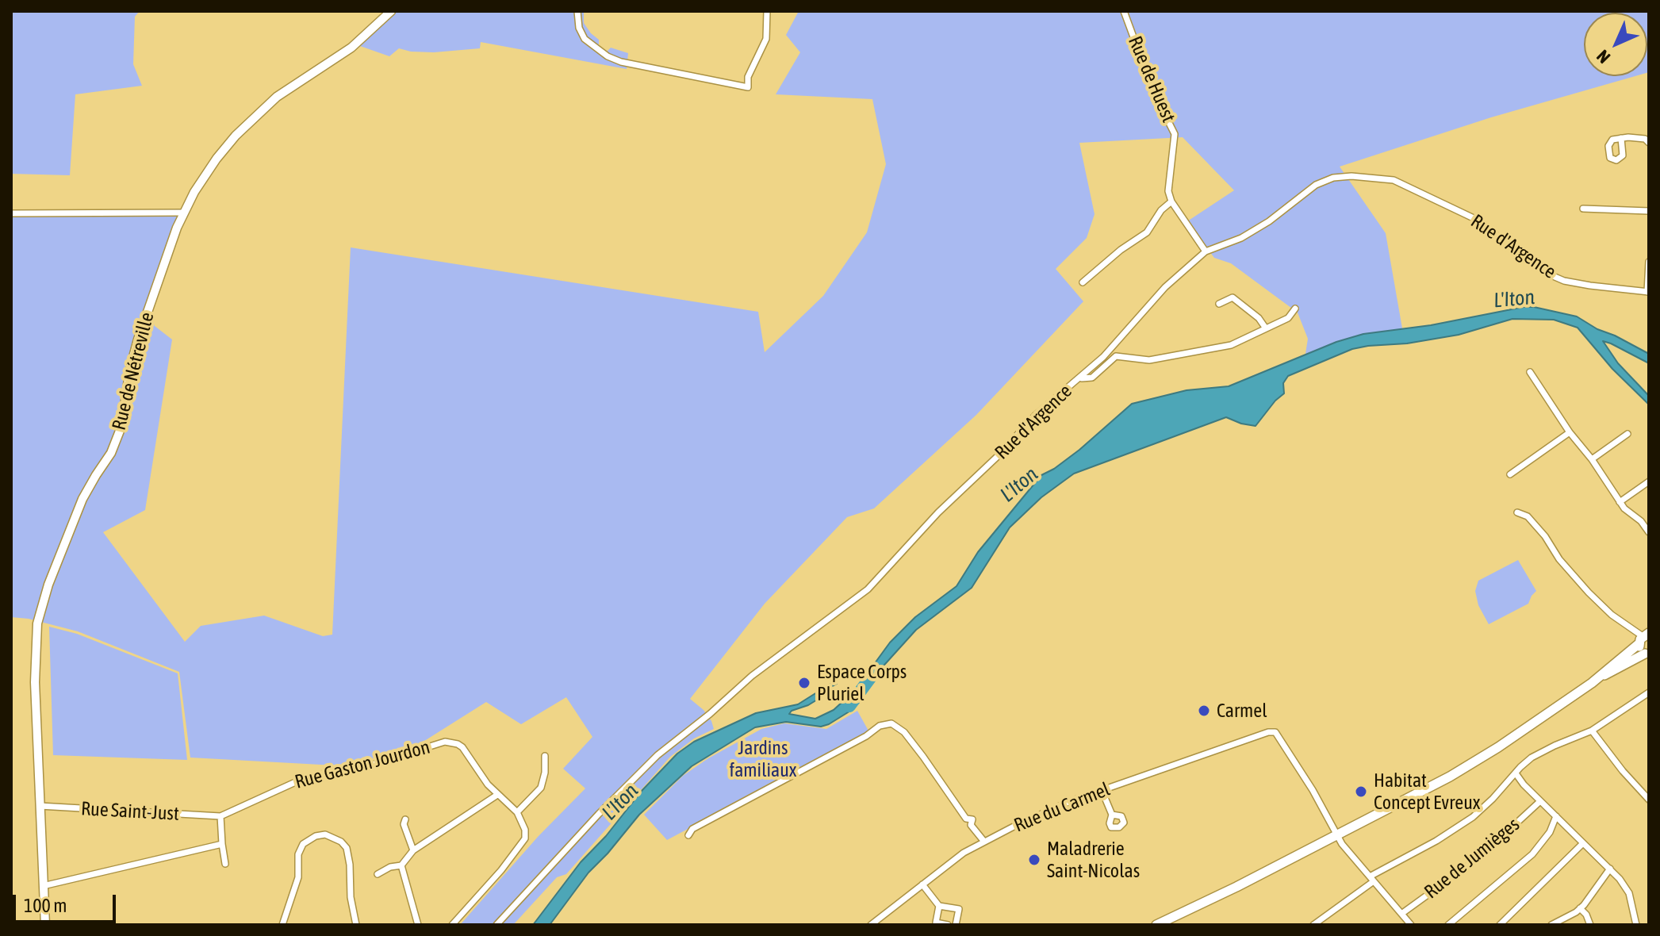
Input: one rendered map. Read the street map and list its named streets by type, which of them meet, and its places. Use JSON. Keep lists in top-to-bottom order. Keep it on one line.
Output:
{"streets":{"street":["Rue de Huest","Rue d'Argence","Rue de Nétreville","Rue Gaston Jourdon","Rue du Carmel","Rue Saint-Just","Rue de Jumièges"]},"crossings":[["Rue de Nétreville","Rue Saint-Just"],["Rue Gaston Jourdon","Rue Saint-Just"]],"water":["L'Iton"],"parks":["Jardins familiaux"],"places":["Espace Corps Pluriel","Carmel","Habitat Concept Evreux","Maladrerie Saint-Nicolas"],"scale_bar":"100 m","north":"bottom left"}
